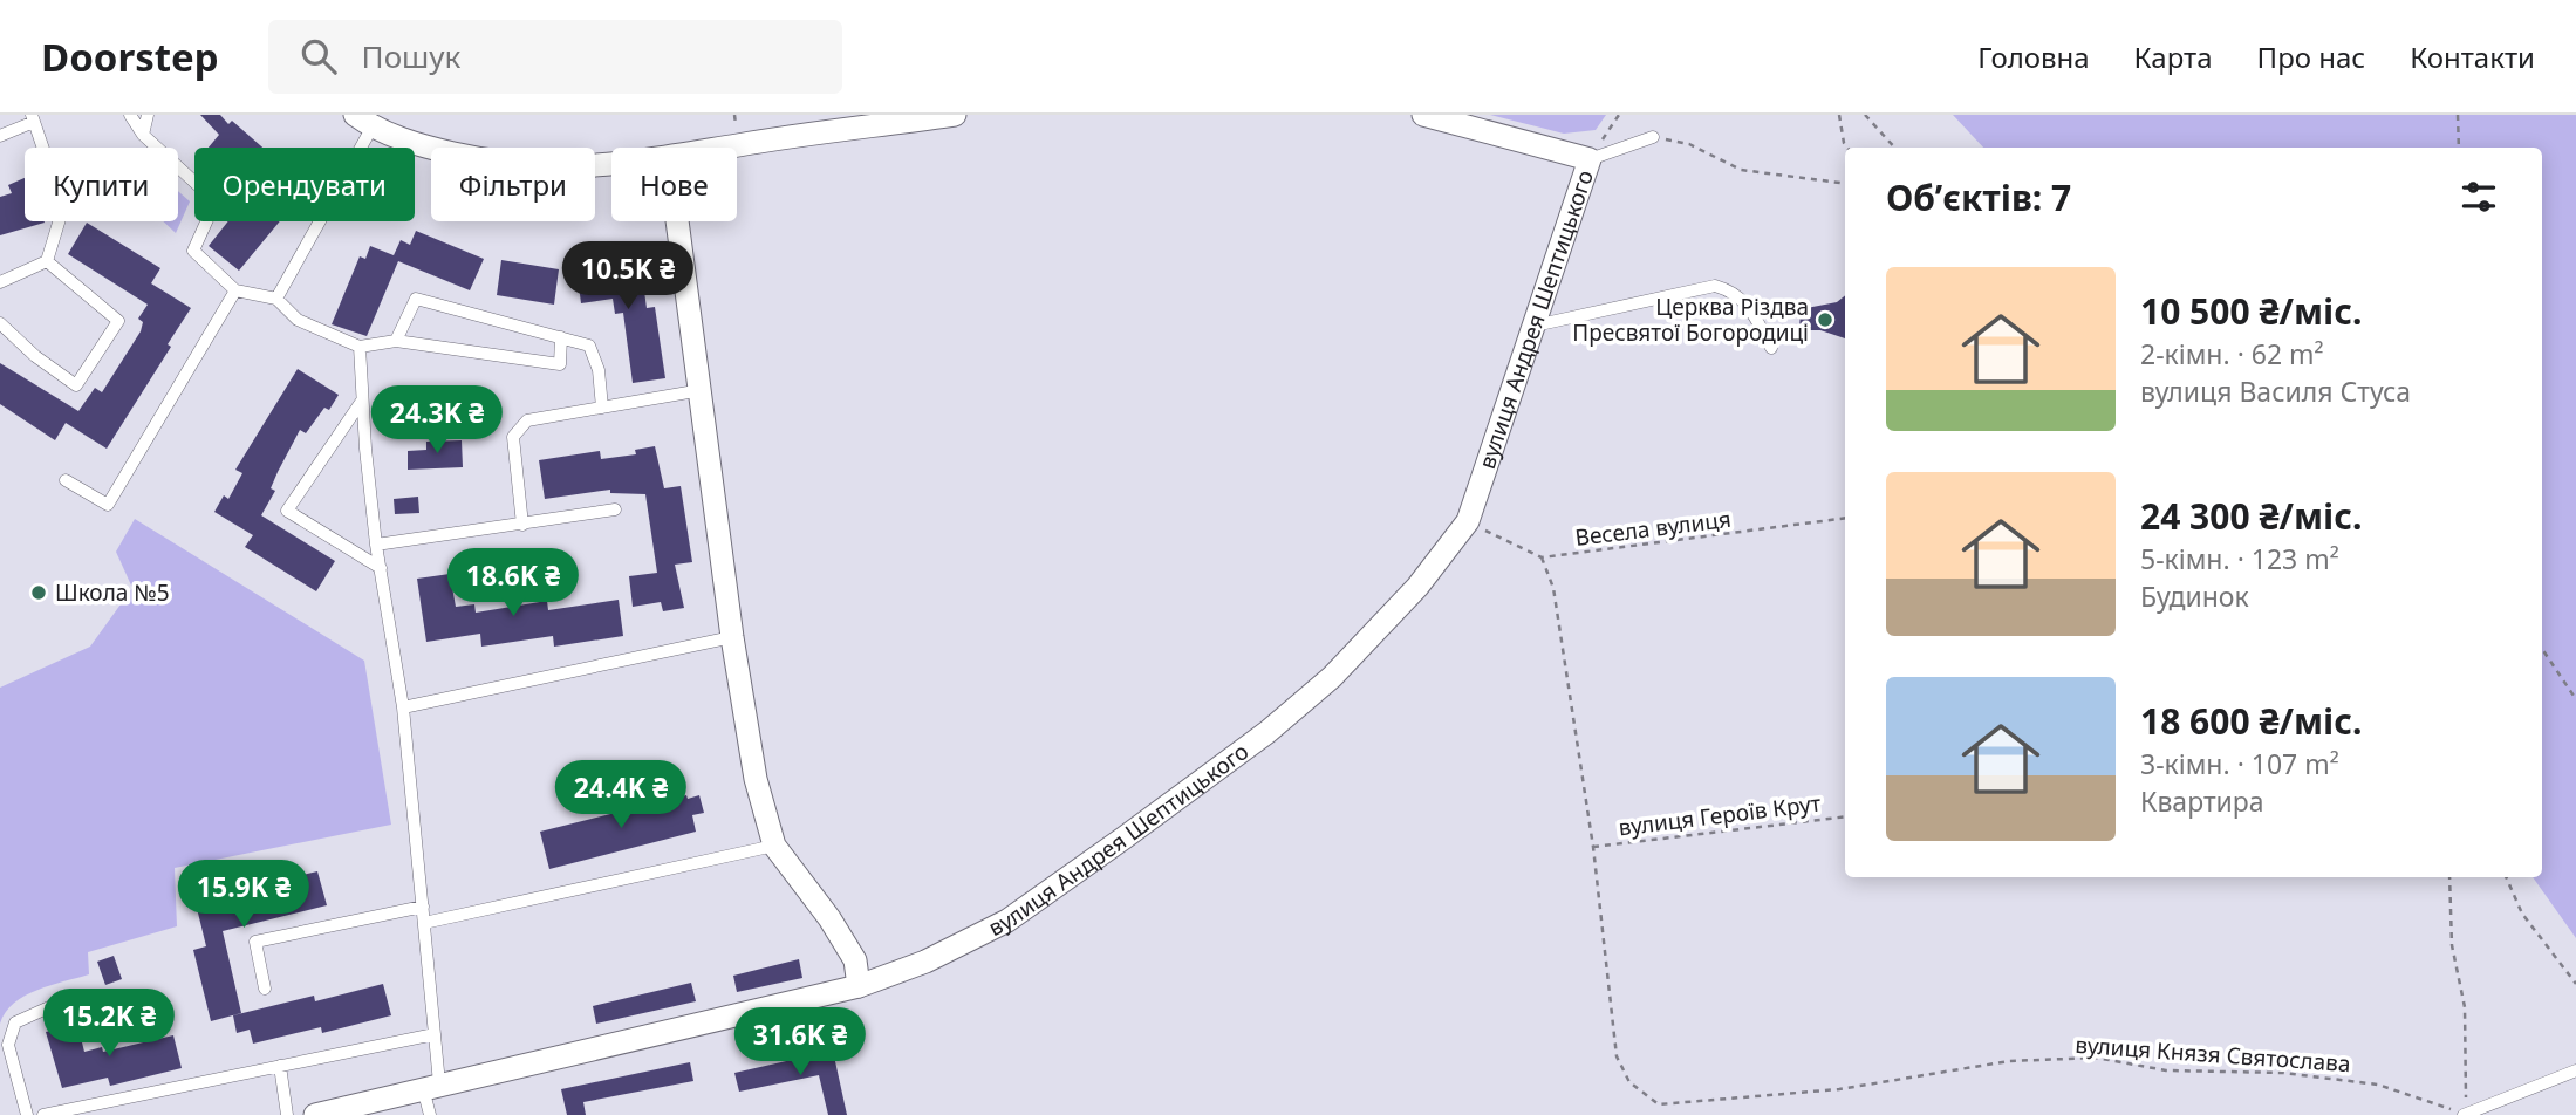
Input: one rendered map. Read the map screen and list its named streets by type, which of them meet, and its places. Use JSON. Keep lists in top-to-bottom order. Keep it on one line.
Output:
{"streets":{"street":["вулиця Андрея Шептицького"],"path":["Весела вулиця","вулиця Героїв Крут","вулиця Князя Святослава"]},"crossings":[["вулиця Героїв Крут","вулиця Князя Святослава"]],"places":["Церква Різдва Пресвятої Богородиці","Школа №5"],"page":{"header":"Doorstep","search":"Пошук","nav":["Головна","Карта","Про нас","Контакти"],"chip":["Купити","Орендувати","Фільтри","Нове"],"heading":"Об’єктів: 7","price":["10.5K ₴","24.3K ₴","18.6K ₴","24.4K ₴","15.9K ₴","15.2K ₴","31.6K ₴"],"list":[{"name":"10 500 ₴/міс.","note":"2-кімн. · 62 m² · вулиця Василя Стуса"},{"name":"24 300 ₴/міс.","note":"5-кімн. · 123 m² · Будинок"},{"name":"18 600 ₴/міс.","note":"3-кімн. · 107 m² · Квартира"}]}}
